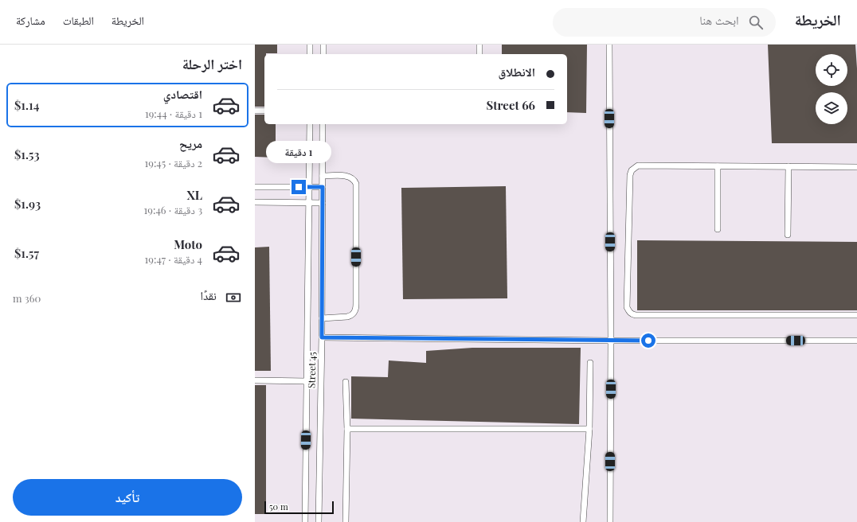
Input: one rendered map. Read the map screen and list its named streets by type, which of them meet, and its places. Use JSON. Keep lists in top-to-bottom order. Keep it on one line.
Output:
{"streets":{"lane":["Street 45"]},"scale_bar":"50 m","page":{"header":"الخريطة","search":"ابحث هنا","nav":["الخريطة","الطبقات","مشاركة"],"heading":"اختر الرحلة","banner":["الانطلاق","Street 66"],"list":[{"name":"اقتصادي","note":"1 دقيقة · 19:44","value":"$1.14"},{"name":"مريح","note":"2 دقيقة · 19:45","value":"$1.53"},{"name":"XL","note":"3 دقيقة · 19:46","value":"$1.93"},{"name":"Moto","note":"4 دقيقة · 19:47","value":"$1.57"}],"bubble":"1 دقيقة","pay":["نقدًا","360 m"],"buttons":"تأكيد","scale":"50 m"}}
